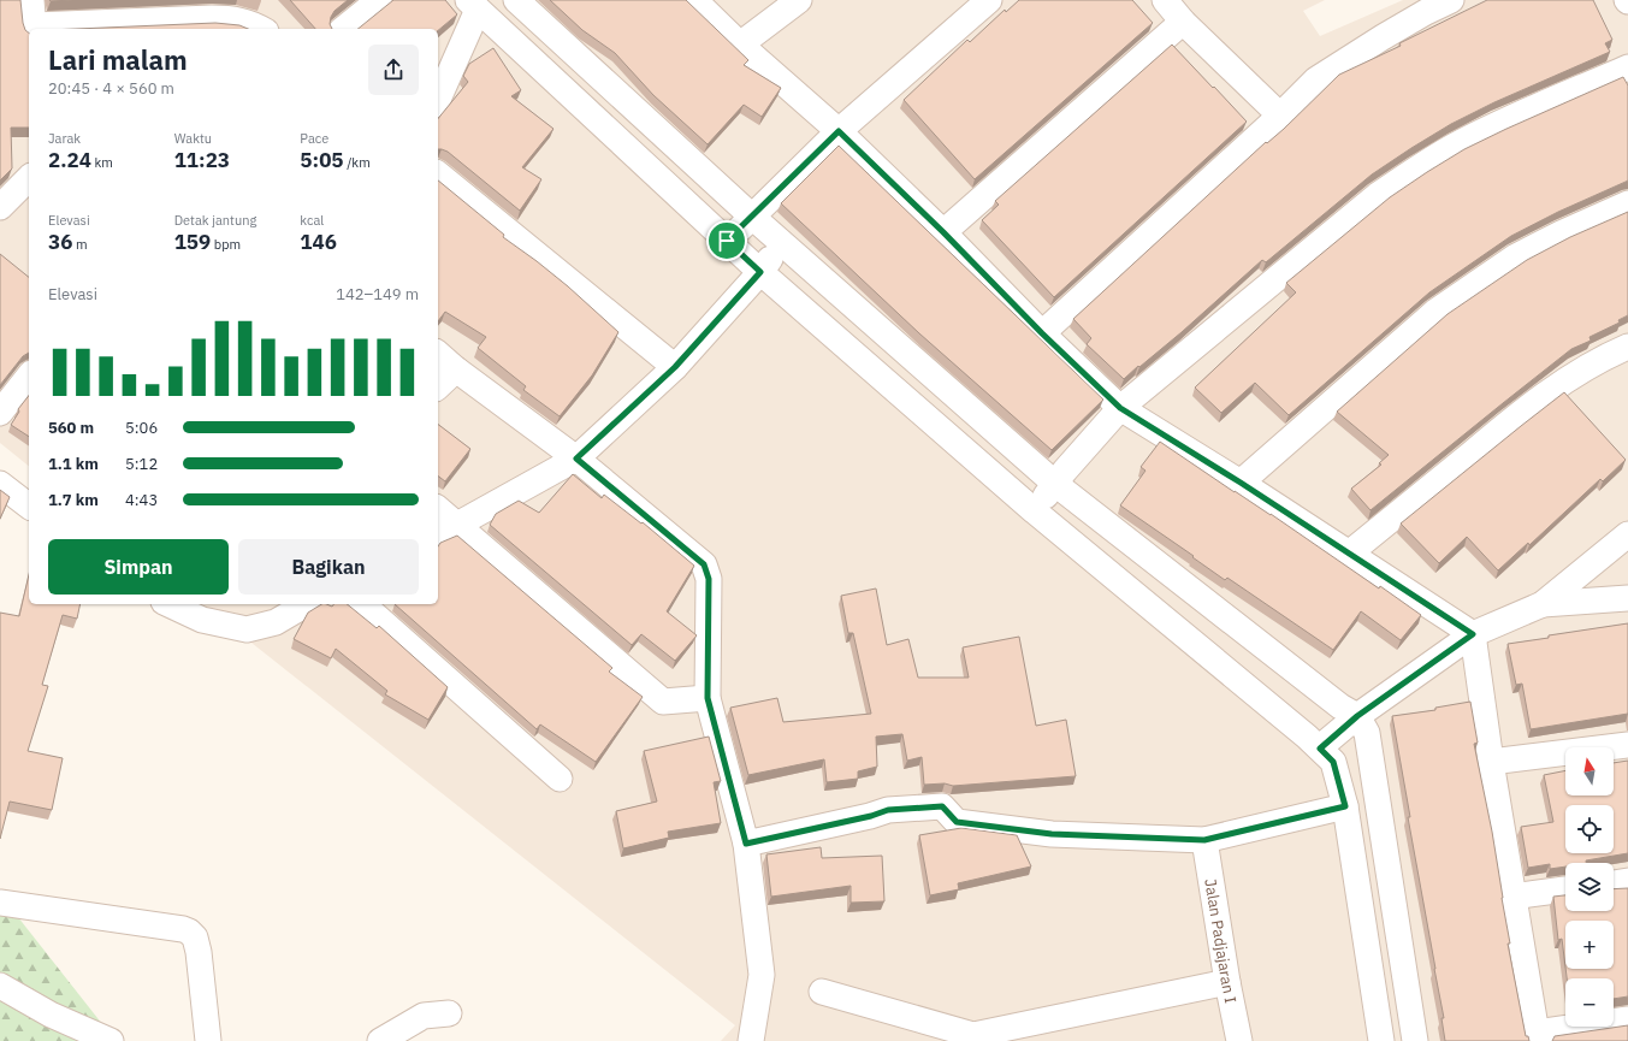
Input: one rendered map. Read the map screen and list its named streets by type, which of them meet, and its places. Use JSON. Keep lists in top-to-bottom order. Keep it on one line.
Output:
{"streets":{"street":["Jalan Padjajaran I"]},"north":"top","page":{"heading":["Lari malam","20:45 · 4 × 560 m"],"stats":[["Jarak","2.24 km"],["Waktu","11:23"],["Pace","5:05 /km"],["Elevasi","36 m"],["Detak jantung","159 bpm"],["kcal","146"]],"chart":["Elevasi","142–149 m"],"list":[{"name":"560 m","note":"5:06"},{"name":"1.1 km","note":"5:12"},{"name":"1.7 km","note":"4:43"}],"buttons":["Simpan","Bagikan"],"map_buttons":["+","−"]}}
